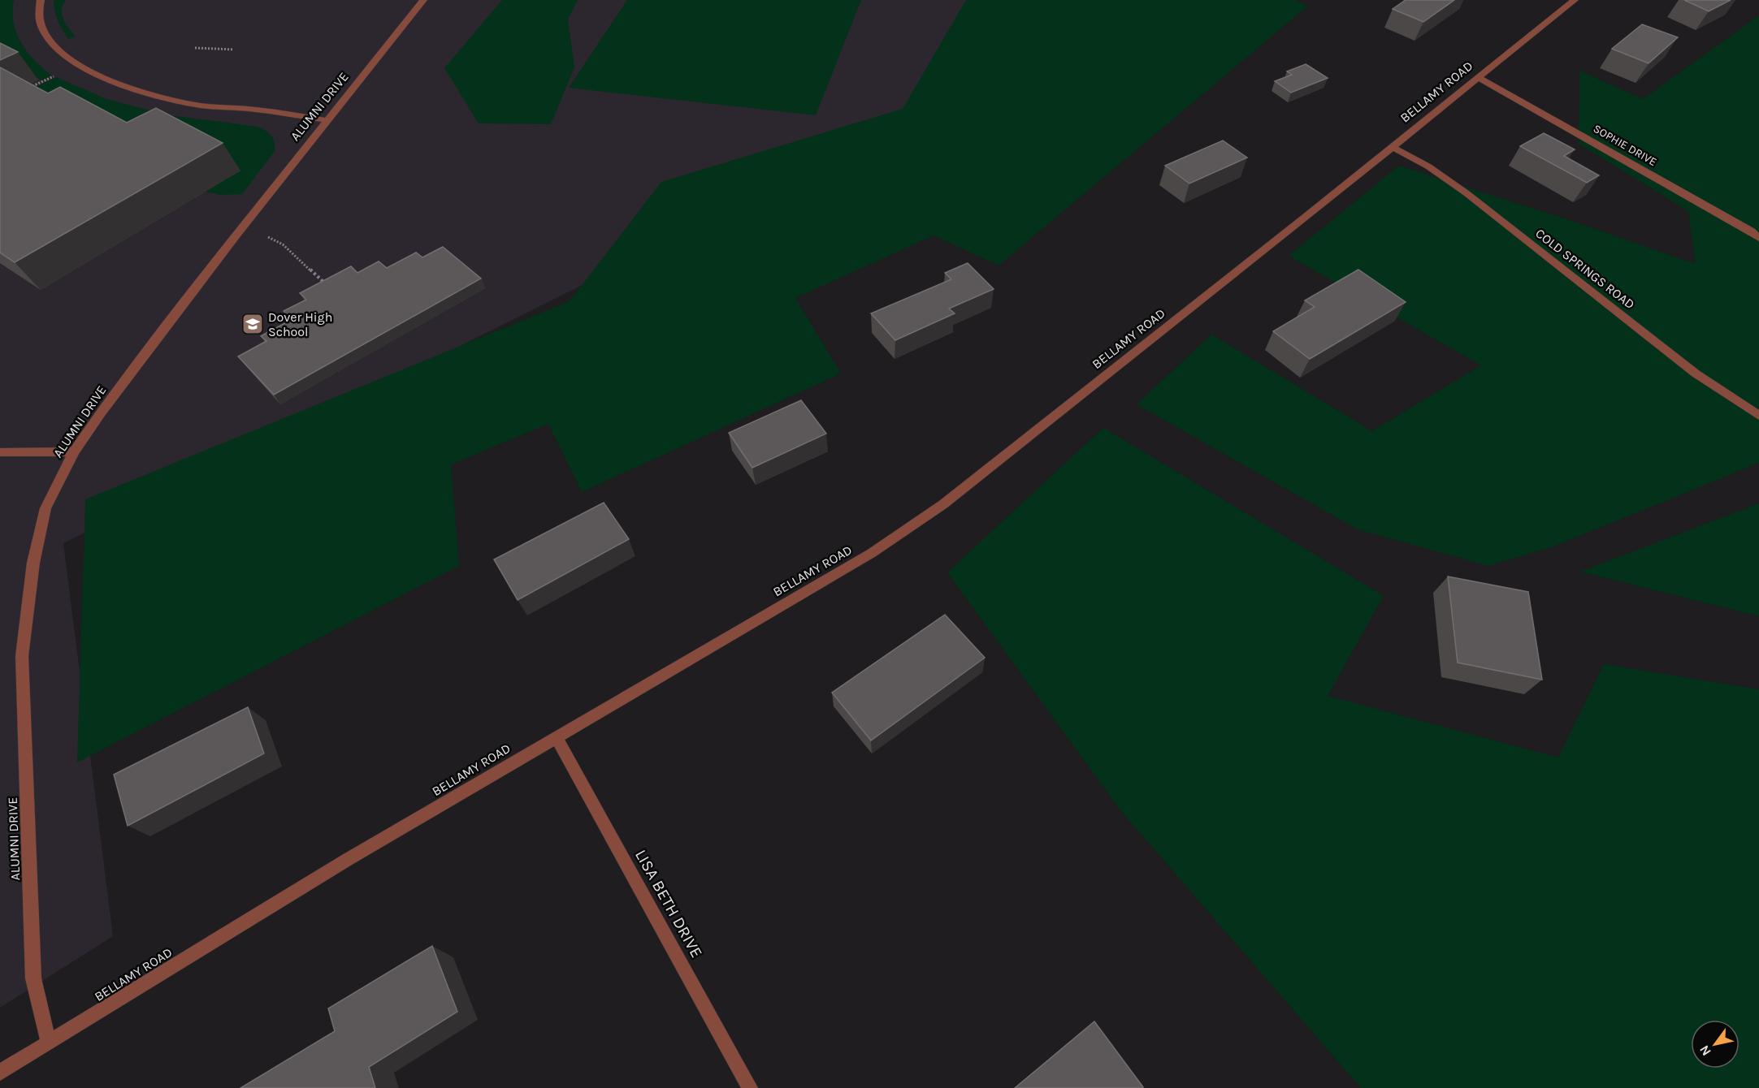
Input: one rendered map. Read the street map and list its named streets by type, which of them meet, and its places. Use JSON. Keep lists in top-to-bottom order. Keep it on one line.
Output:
{"streets":{"street":["BELLAMY ROAD","ALUMNI DRIVE","SOPHIE DRIVE","COLD SPRINGS ROAD","LISA BETH DRIVE"]},"crossings":[["BELLAMY ROAD","ALUMNI DRIVE"],["BELLAMY ROAD","SOPHIE DRIVE"],["BELLAMY ROAD","COLD SPRINGS ROAD"],["BELLAMY ROAD","LISA BETH DRIVE"]],"places":{"school or university":["Dover High School"]},"north":"bottom left"}
